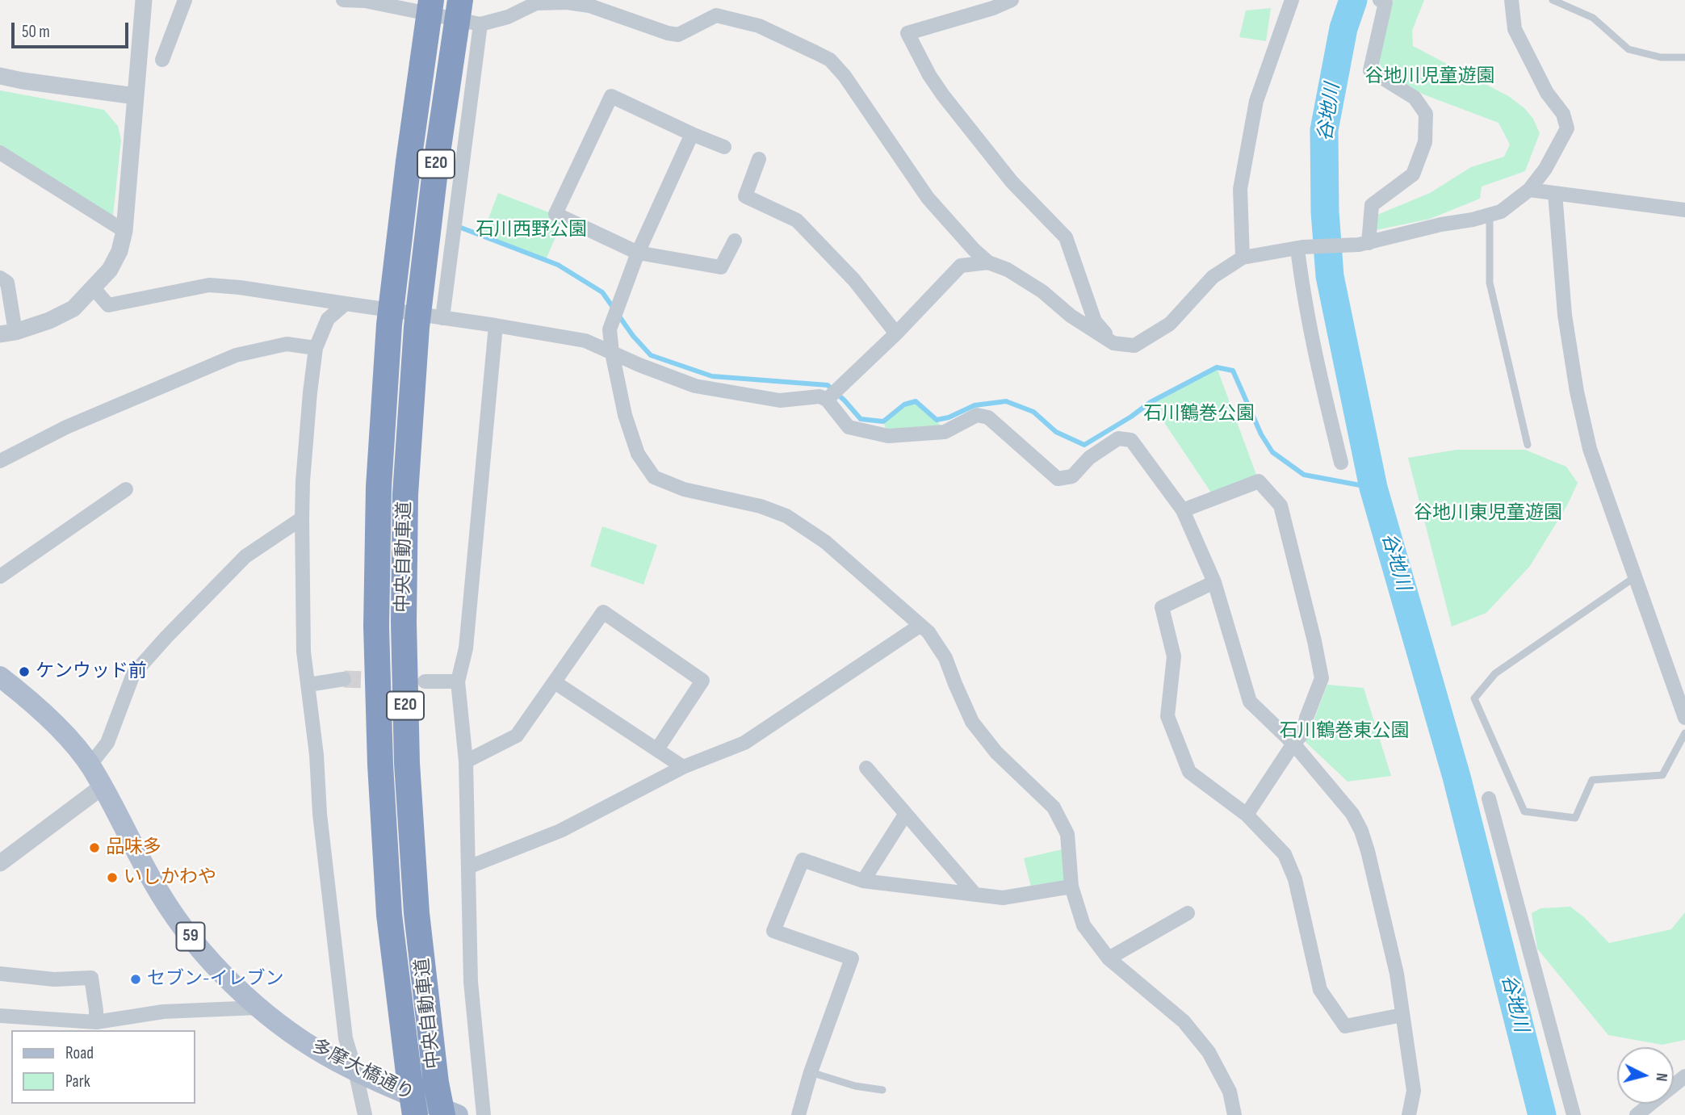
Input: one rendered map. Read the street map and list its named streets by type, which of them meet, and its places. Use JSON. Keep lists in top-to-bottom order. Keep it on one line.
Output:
{"streets":{"highway":["E20","中央自動車道"],"main road":["59","多摩大橋通り"]},"water":["谷地川"],"parks":["谷地川児童遊園","石川西野公園","石川鶴巻公園","谷地川東児童遊園","石川鶴巻東公園"],"places":["ケンウッド前","品味多","いしかわや","セブン-イレブン"],"legend":["Road","Park"],"scale_bar":"50 m","north":"right"}
